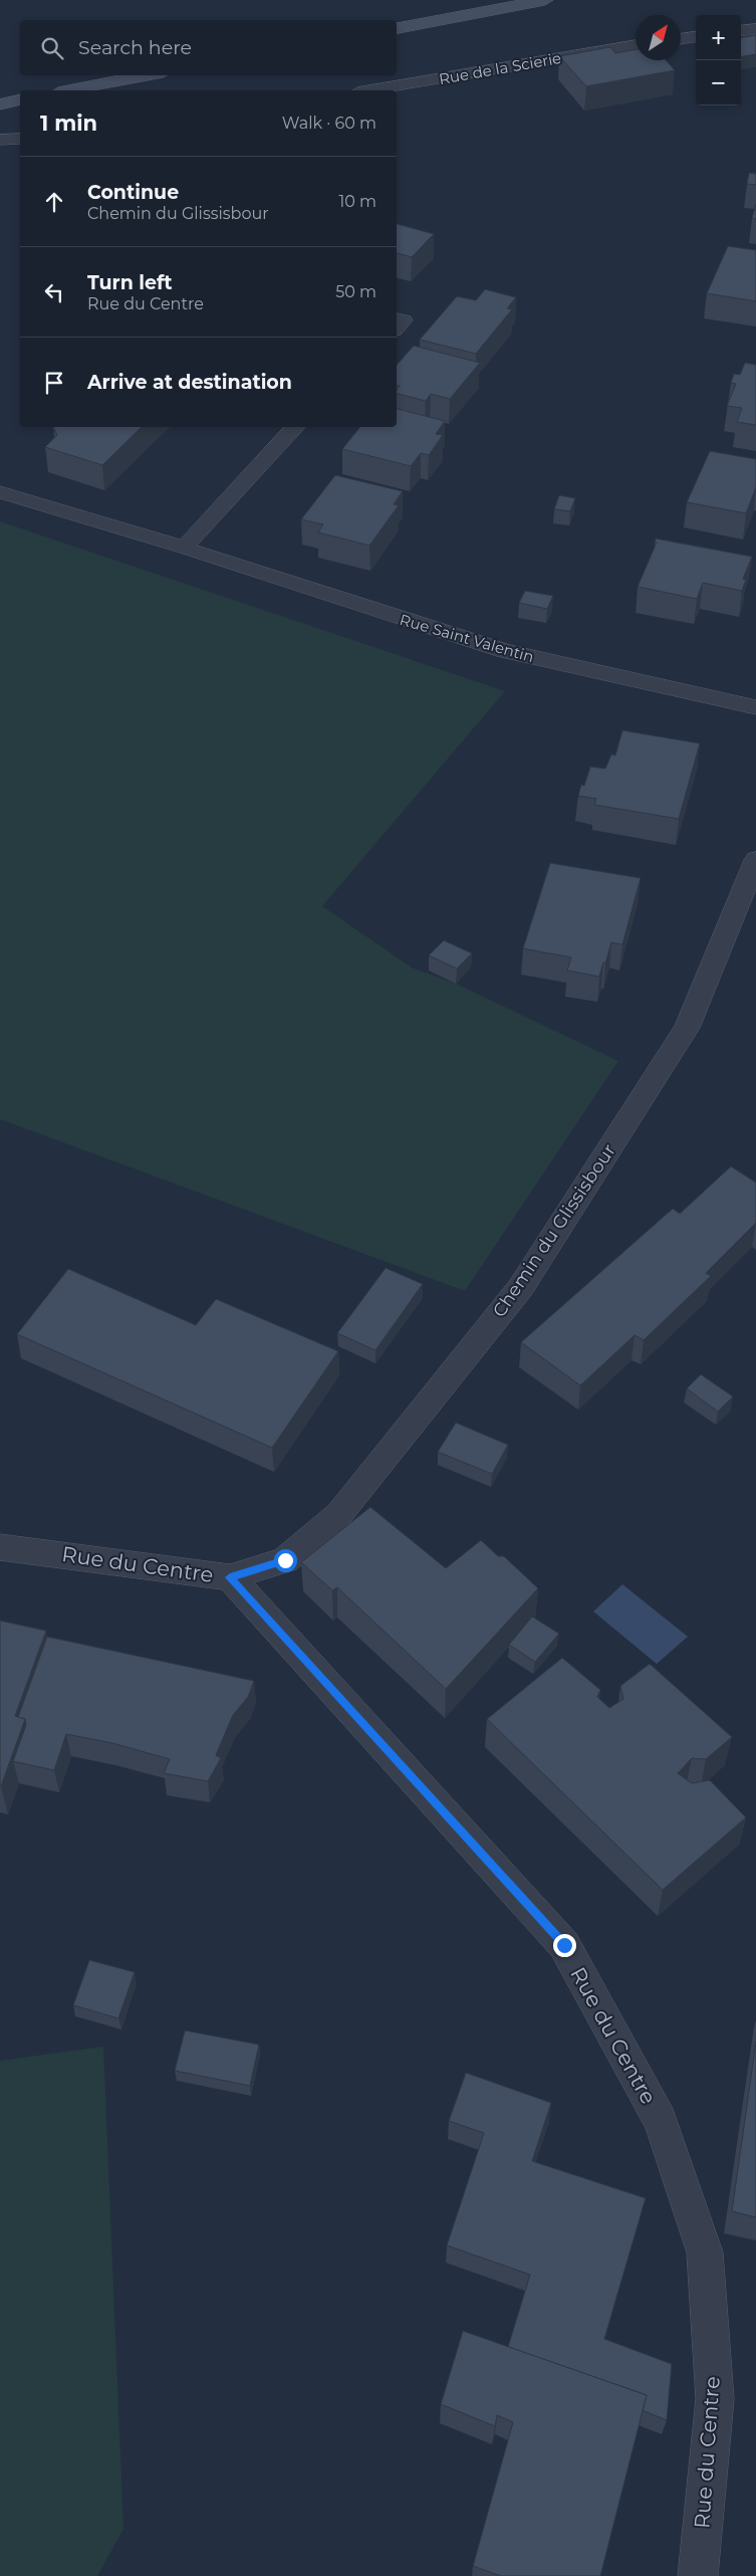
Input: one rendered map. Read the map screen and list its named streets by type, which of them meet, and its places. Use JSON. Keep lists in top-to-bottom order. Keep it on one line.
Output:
{"streets":{"street":["Rue de la Scierie","Rue Saint Valentin","Chemin du Glissisbour","Rue du Centre"]},"crossings":[["Chemin du Glissisbour","Rue du Centre"]],"north":"top right","page":{"map_buttons":["+","−"],"search":"Search here","heading":["1 min","Walk · 60 m"],"list":[["Continue","Chemin du Glissisbour","10 m"],["Turn left","Rue du Centre","50 m"],"Arrive at destination"]}}
